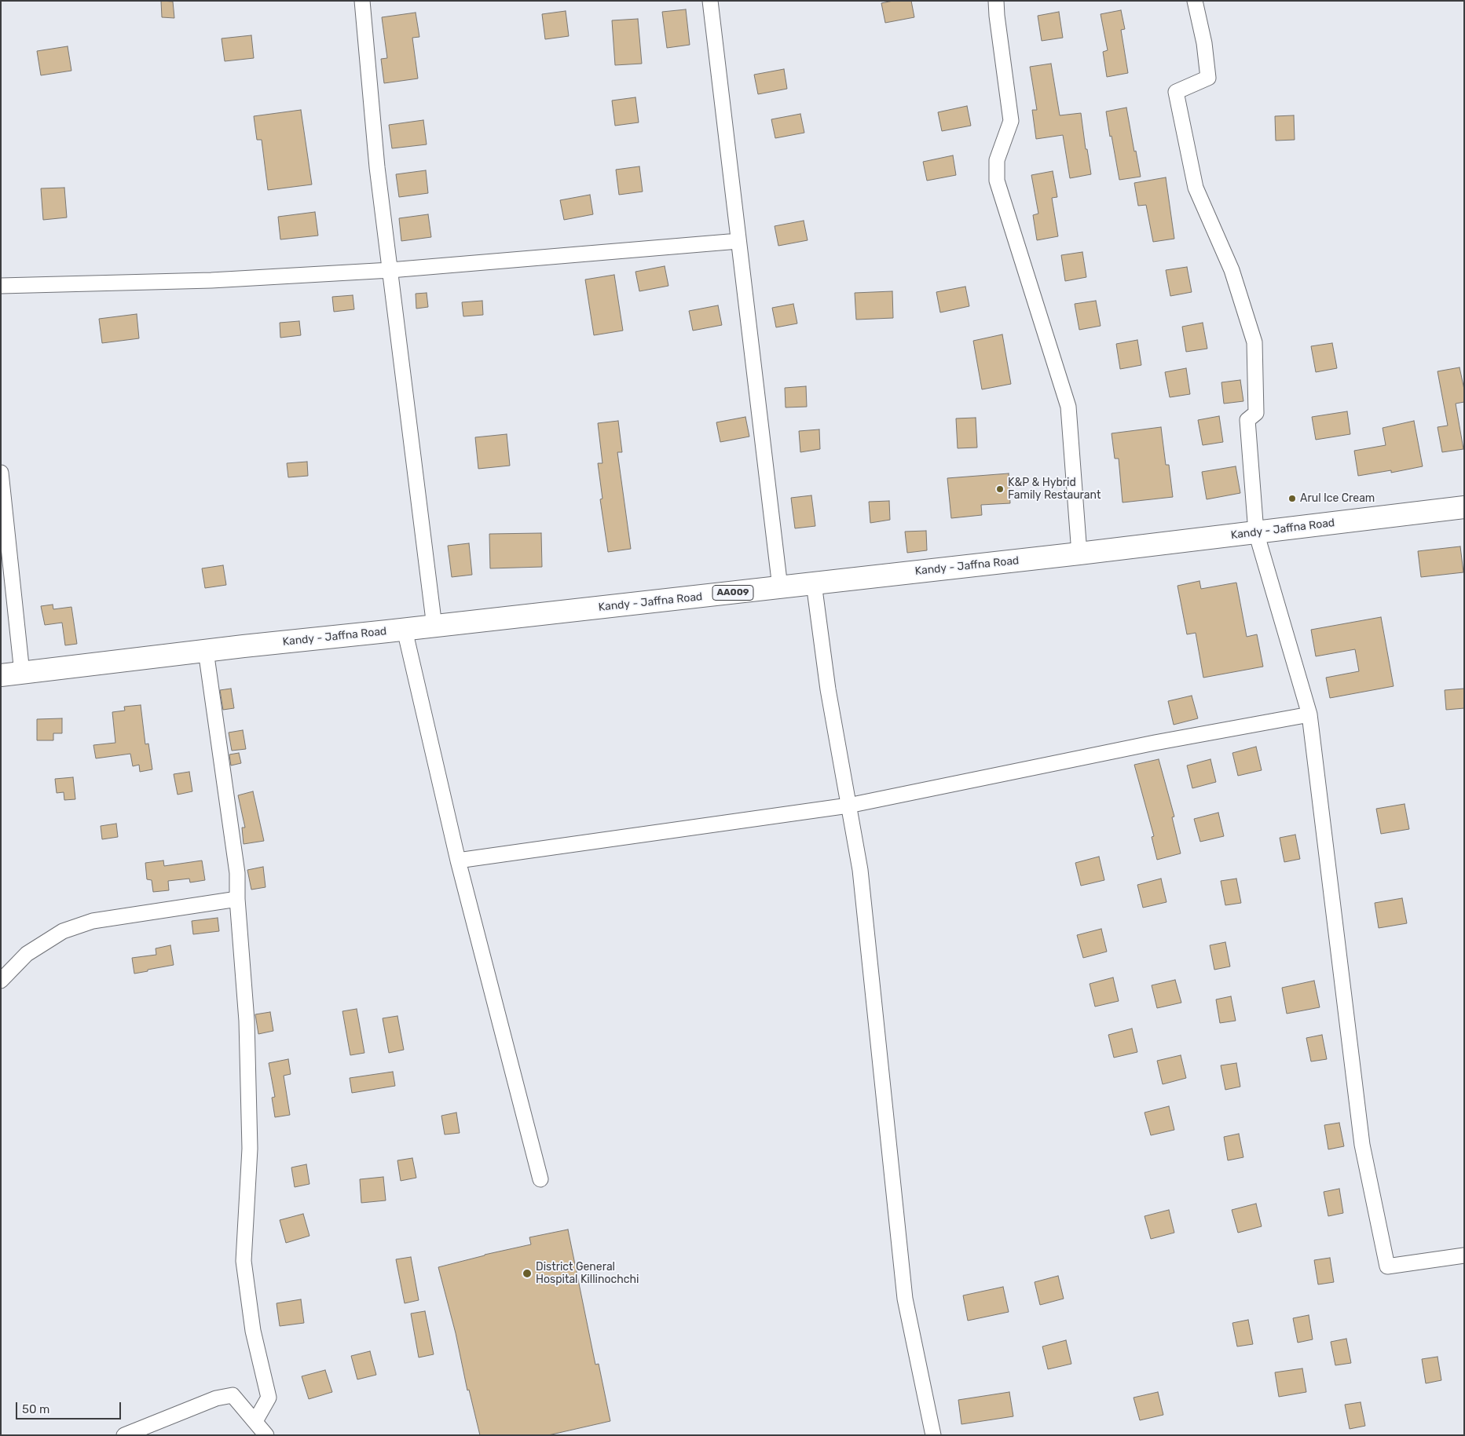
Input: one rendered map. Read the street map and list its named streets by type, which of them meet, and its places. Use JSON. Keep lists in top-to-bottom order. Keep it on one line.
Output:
{"streets":{"highway":["Kandy - Jaffna Road","AA009"]},"places":["K&P & Hybrid Family Restaurant","Arul Ice Cream","District General Hospital Killinochchi"],"scale_bar":"50 m"}
